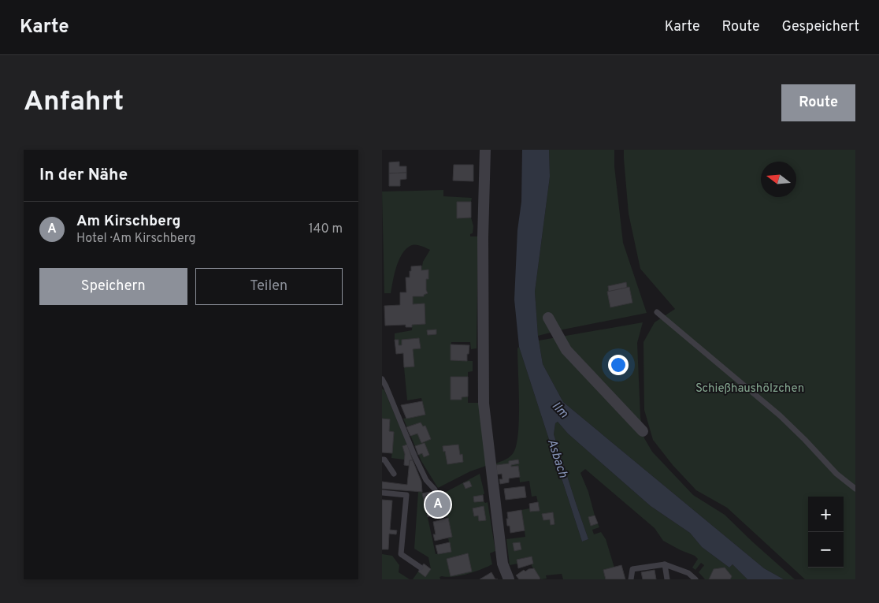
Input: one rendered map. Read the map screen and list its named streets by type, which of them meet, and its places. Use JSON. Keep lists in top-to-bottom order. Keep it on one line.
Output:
{"water":["Ilm","Asbach"],"parks":["Schießhaushölzchen"],"north":"left","page":{"header":"Karte","nav":["Karte","Route","Gespeichert"],"buttons":["Route",["Speichern","Teilen"]],"title":"Anfahrt","heading":"In der Nähe","list":[{"mark":"A","name":"Am Kirschberg","note":"Hotel · Am Kirschberg","value":"140 m"}],"pins":"A","map_buttons":["+","−"]}}
